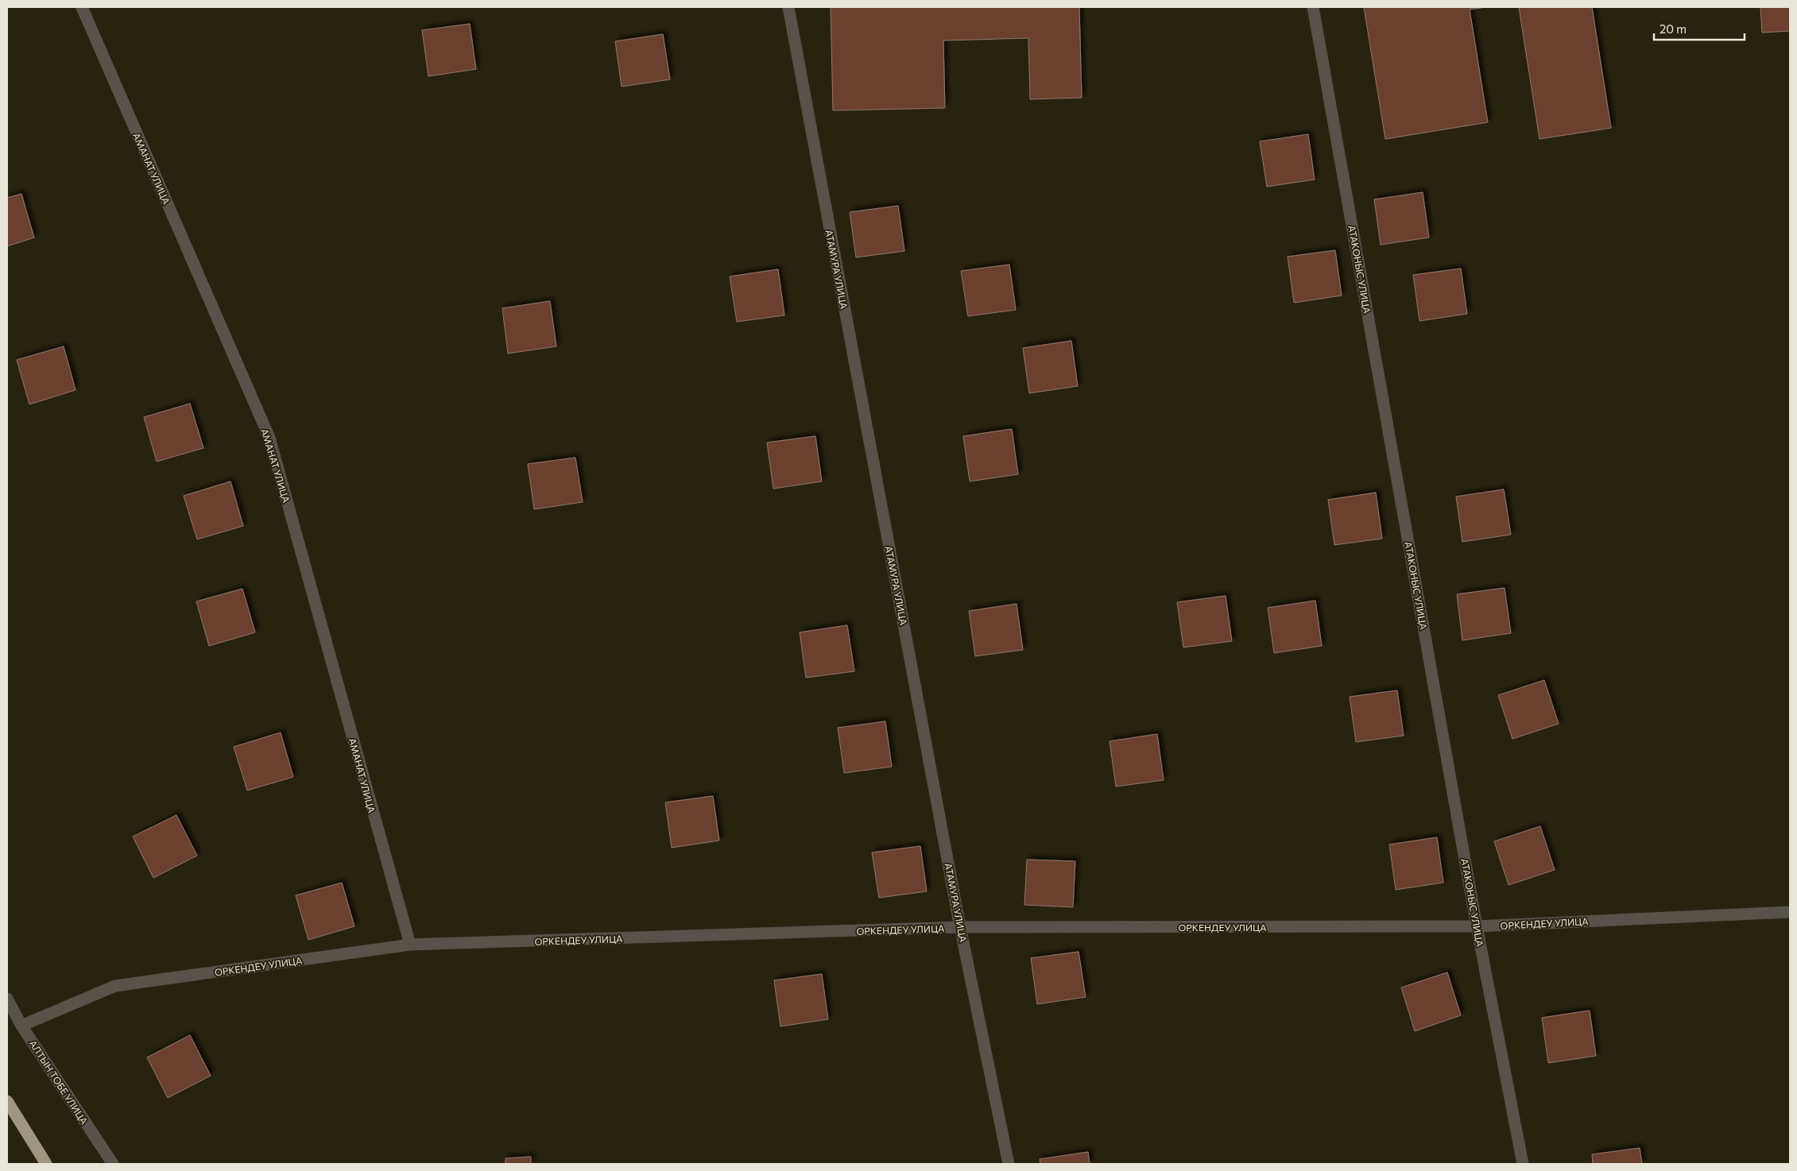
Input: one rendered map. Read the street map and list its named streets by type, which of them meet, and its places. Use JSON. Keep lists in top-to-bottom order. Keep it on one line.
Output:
{"streets":{"street":["АМАНАТ УЛИЦА","АТАМУРА УЛИЦА","АТАКОНЫС УЛИЦА","ОРКЕНДЕУ УЛИЦА","АЛТЫН ТОБЕ УЛИЦА"]},"crossings":[["АМАНАТ УЛИЦА","ОРКЕНДЕУ УЛИЦА"],["АТАМУРА УЛИЦА","ОРКЕНДЕУ УЛИЦА"],["АТАКОНЫС УЛИЦА","ОРКЕНДЕУ УЛИЦА"],["ОРКЕНДЕУ УЛИЦА","АЛТЫН ТОБЕ УЛИЦА"]],"scale_bar":"20 m"}
